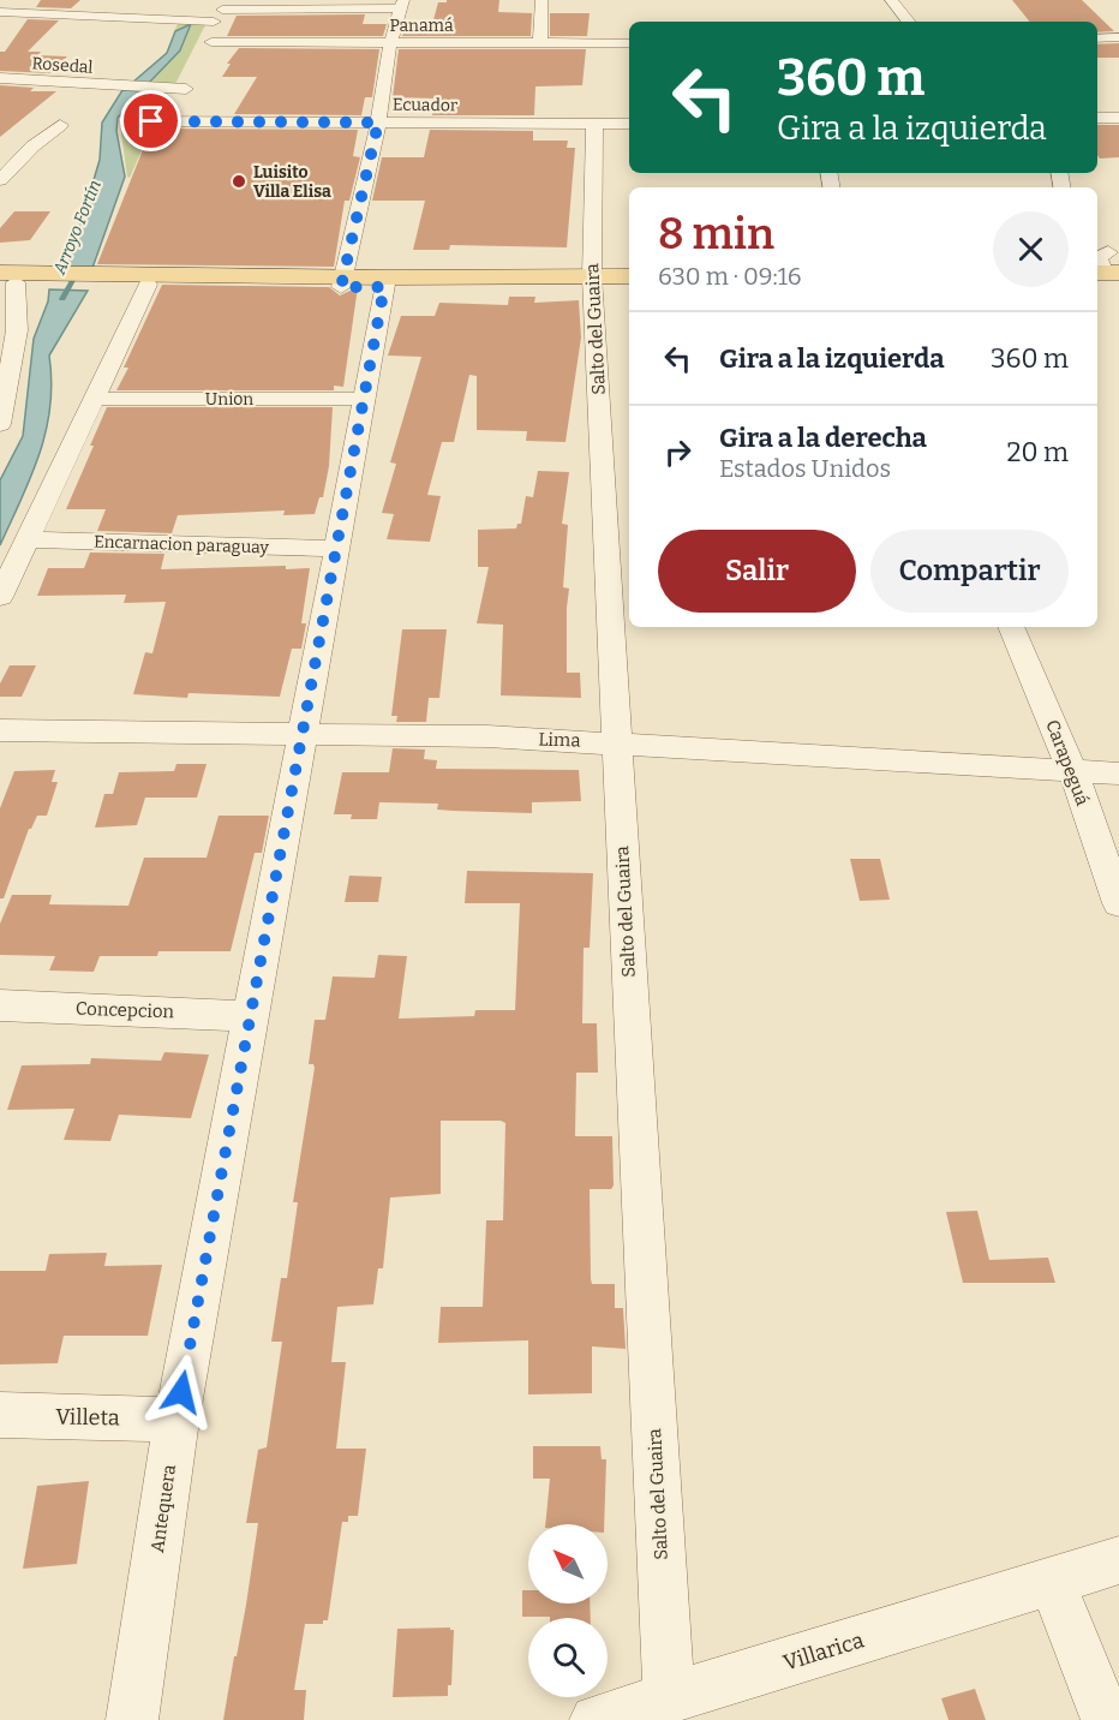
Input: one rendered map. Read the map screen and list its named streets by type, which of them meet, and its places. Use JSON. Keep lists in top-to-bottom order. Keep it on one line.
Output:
{"streets":{"street":["Panamá","Rosedal","Ecuador","Salto del Guaira","Union","Encarnacion paraguay","Lima","Carapeguá","Concepcion","Villeta","Antequera","Villarica"]},"crossings":[["Rosedal","Ecuador"],["Ecuador","Salto del Guaira"],["Salto del Guaira","Lima"],["Salto del Guaira","Villarica"],["Union","Antequera"],["Encarnacion paraguay","Antequera"],["Lima","Carapeguá"],["Lima","Antequera"],["Concepcion","Antequera"],["Villeta","Antequera"]],"water":["Arroyo Fortín"],"places":["Luisito Villa Elisa"],"north":"top left","page":{"turn":["360 m","Gira a la izquierda"],"heading":["8 min","630 m · 09:16"],"list":[{"name":"Gira a la izquierda","value":"360 m"},{"name":"Gira a la derecha","note":"Estados Unidos","value":"20 m"}],"buttons":["Salir","Compartir"]}}
